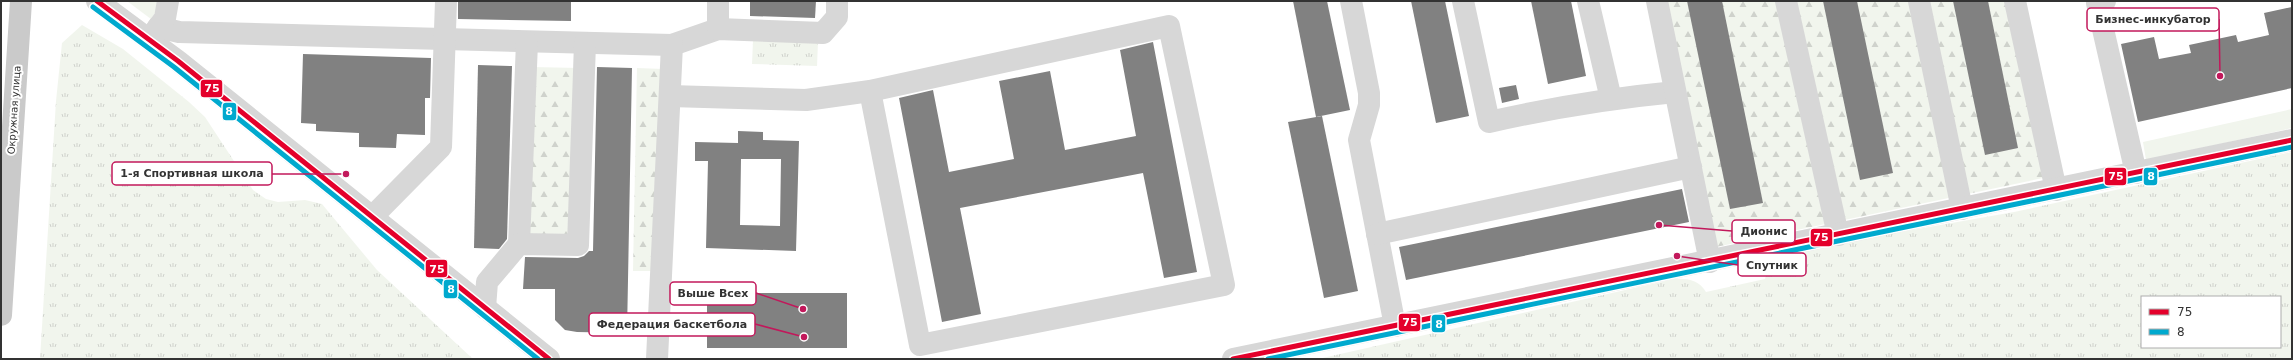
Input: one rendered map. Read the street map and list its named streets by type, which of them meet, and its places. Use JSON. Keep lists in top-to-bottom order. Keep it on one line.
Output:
{"streets":{"main road":["Окружная улица"]},"places":["Бизнес-инкубатор","1-я Спортивная школа","Дионис","Спутник","Выше Всех","Федерация баскетбола"],"lines":["transit line 75","transit line 8"],"legend":["75","8"]}
